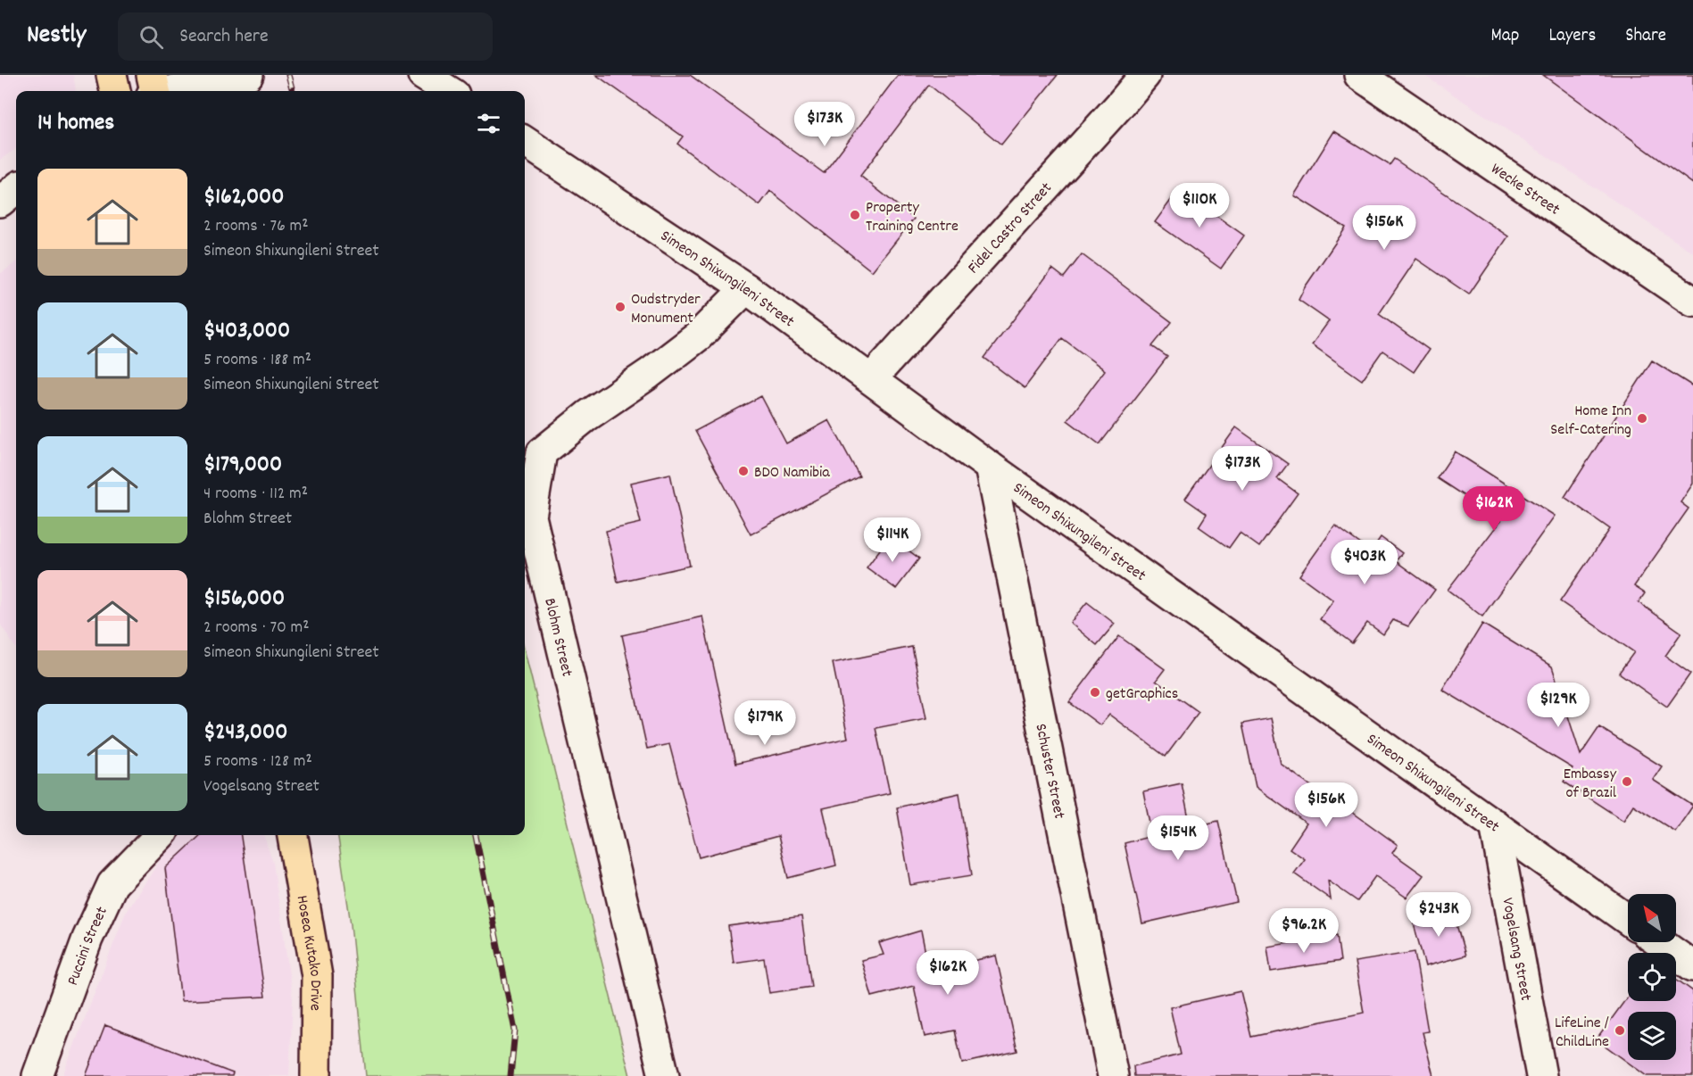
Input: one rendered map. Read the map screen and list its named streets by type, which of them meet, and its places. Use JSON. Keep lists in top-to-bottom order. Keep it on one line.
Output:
{"streets":{"main road":["Hosea Kutako Drive"],"street":["Wecke Street","Fidel Castro Street","Simeon Shixungileni Street","Blohm Street","Schuster Street","Puccini Street","Vogelsang Street"]},"crossings":[["Fidel Castro Street","Simeon Shixungileni Street"],["Simeon Shixungileni Street","Blohm Street"],["Simeon Shixungileni Street","Schuster Street"],["Simeon Shixungileni Street","Vogelsang Street"]],"places":["Property Training Centre","Oudstryder Monument","Home Inn Self-Catering","BDO Namibia","getGraphics","Embassy of Brazil","LifeLine / ChildLine"],"north":"top left","page":{"header":"Nestly","search":"Search here","nav":["Map","Layers","Share"],"heading":"14 homes","price":["$173K","$110K","$156K","$173K","$162K","$114K","$403K","$129K","$179K","$156K","$154K","$243K","$96.2K","$162K"],"list":[{"name":"$162,000","note":"2 rooms · 76 m² · Simeon Shixungileni Street"},{"name":"$403,000","note":"5 rooms · 188 m² · Simeon Shixungileni Street"},{"name":"$179,000","note":"4 rooms · 112 m² · Blohm Street"},{"name":"$156,000","note":"2 rooms · 70 m² · Simeon Shixungileni Street"},{"name":"$243,000","note":"5 rooms · 128 m² · Vogelsang Street"}]}}
